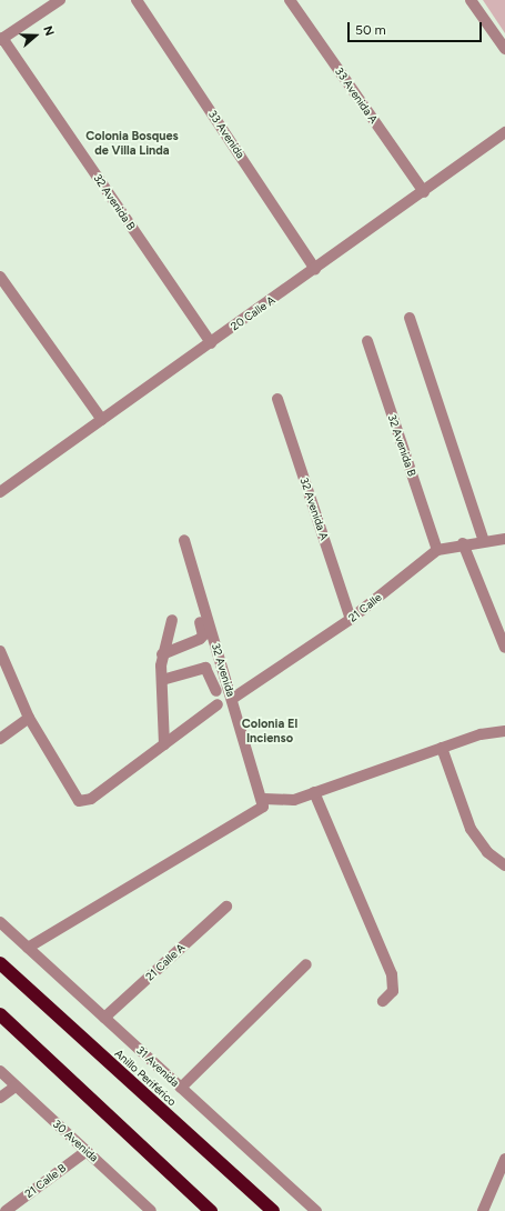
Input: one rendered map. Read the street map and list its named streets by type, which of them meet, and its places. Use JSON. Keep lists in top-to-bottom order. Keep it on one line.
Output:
{"streets":{"highway":["Anillo Periférico"],"street":["33 Avenida A","33 Avenida","32 Avenida B","20 Calle A","32 Avenida A","21 Calle","32 Avenida","21 Calle A","31 Avenida","30 Avenida","21 Calle B"]},"crossings":[["33 Avenida A","20 Calle A"],["33 Avenida","20 Calle A"],["32 Avenida B","20 Calle A"],["32 Avenida B","21 Calle"],["32 Avenida A","21 Calle"],["21 Calle","32 Avenida"],["21 Calle A","31 Avenida"],["30 Avenida","21 Calle B"]],"districts":["Colonia Bosques de Villa Linda","Colonia El Incienso"],"scale_bar":"50 m","north":"right"}
